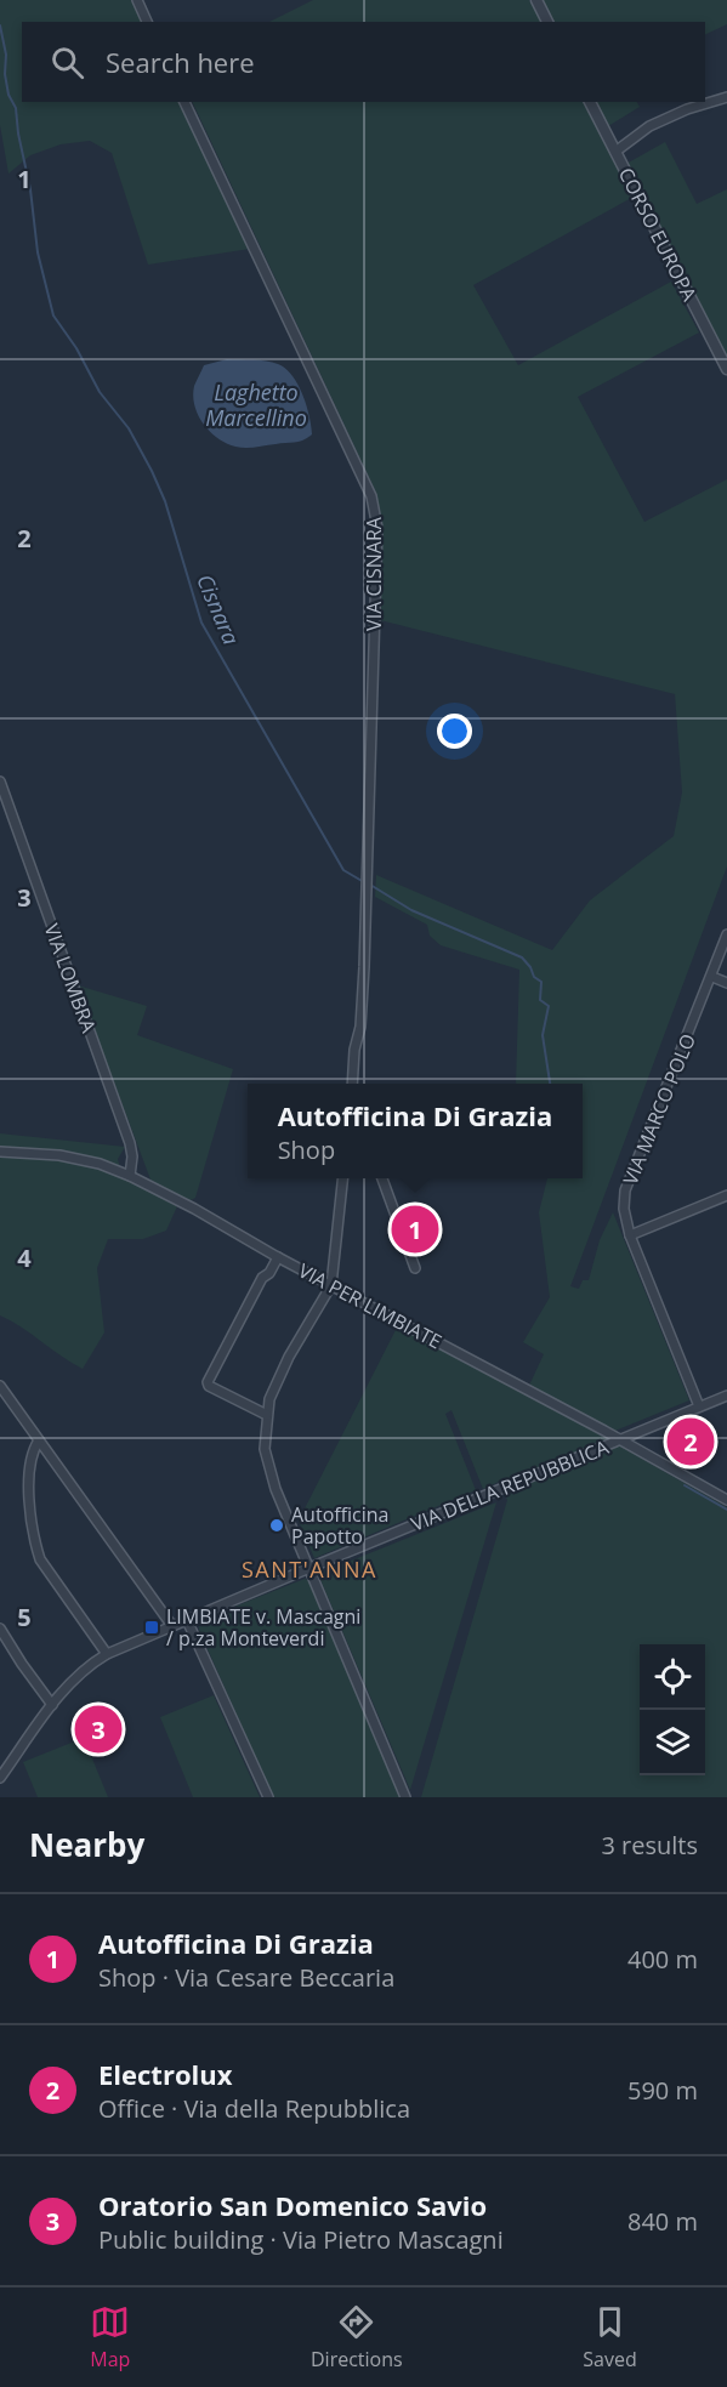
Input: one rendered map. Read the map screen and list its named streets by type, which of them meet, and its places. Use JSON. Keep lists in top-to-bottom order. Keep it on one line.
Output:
{"streets":{"street":["CORSO EUROPA","VIA CISNARA","VIA LOMBRA","VIA MARCO POLO","VIA PER LIMBIATE","VIA DELLA REPUBBLICA"]},"crossings":[["VIA LOMBRA","VIA PER LIMBIATE"],["VIA MARCO POLO","VIA DELLA REPUBBLICA"],["VIA PER LIMBIATE","VIA DELLA REPUBBLICA"]],"districts":["SANT'ANNA"],"water":["Laghetto Marcellino","Cisnara"],"places":{"other":["Autofficina Papotto"],"transit":["LIMBIATE v. Mascagni / p.za Monteverdi"]},"page":{"search":"Search here","popup":["Autofficina Di Grazia","Shop"],"pins":["1","2","3"],"heading":["Nearby","3 results"],"list":[{"mark":"1","name":"Autofficina Di Grazia","note":"Shop · Via Cesare Beccaria","value":"400 m"},{"mark":"2","name":"Electrolux","note":"Office · Via della Repubblica","value":"590 m"},{"mark":"3","name":"Oratorio San Domenico Savio","note":"Public building · Via Pietro Mascagni","value":"840 m"}],"nav":["Map","Directions","Saved"]},"grid":{"rows":["1","2","3","4","5"]}}
